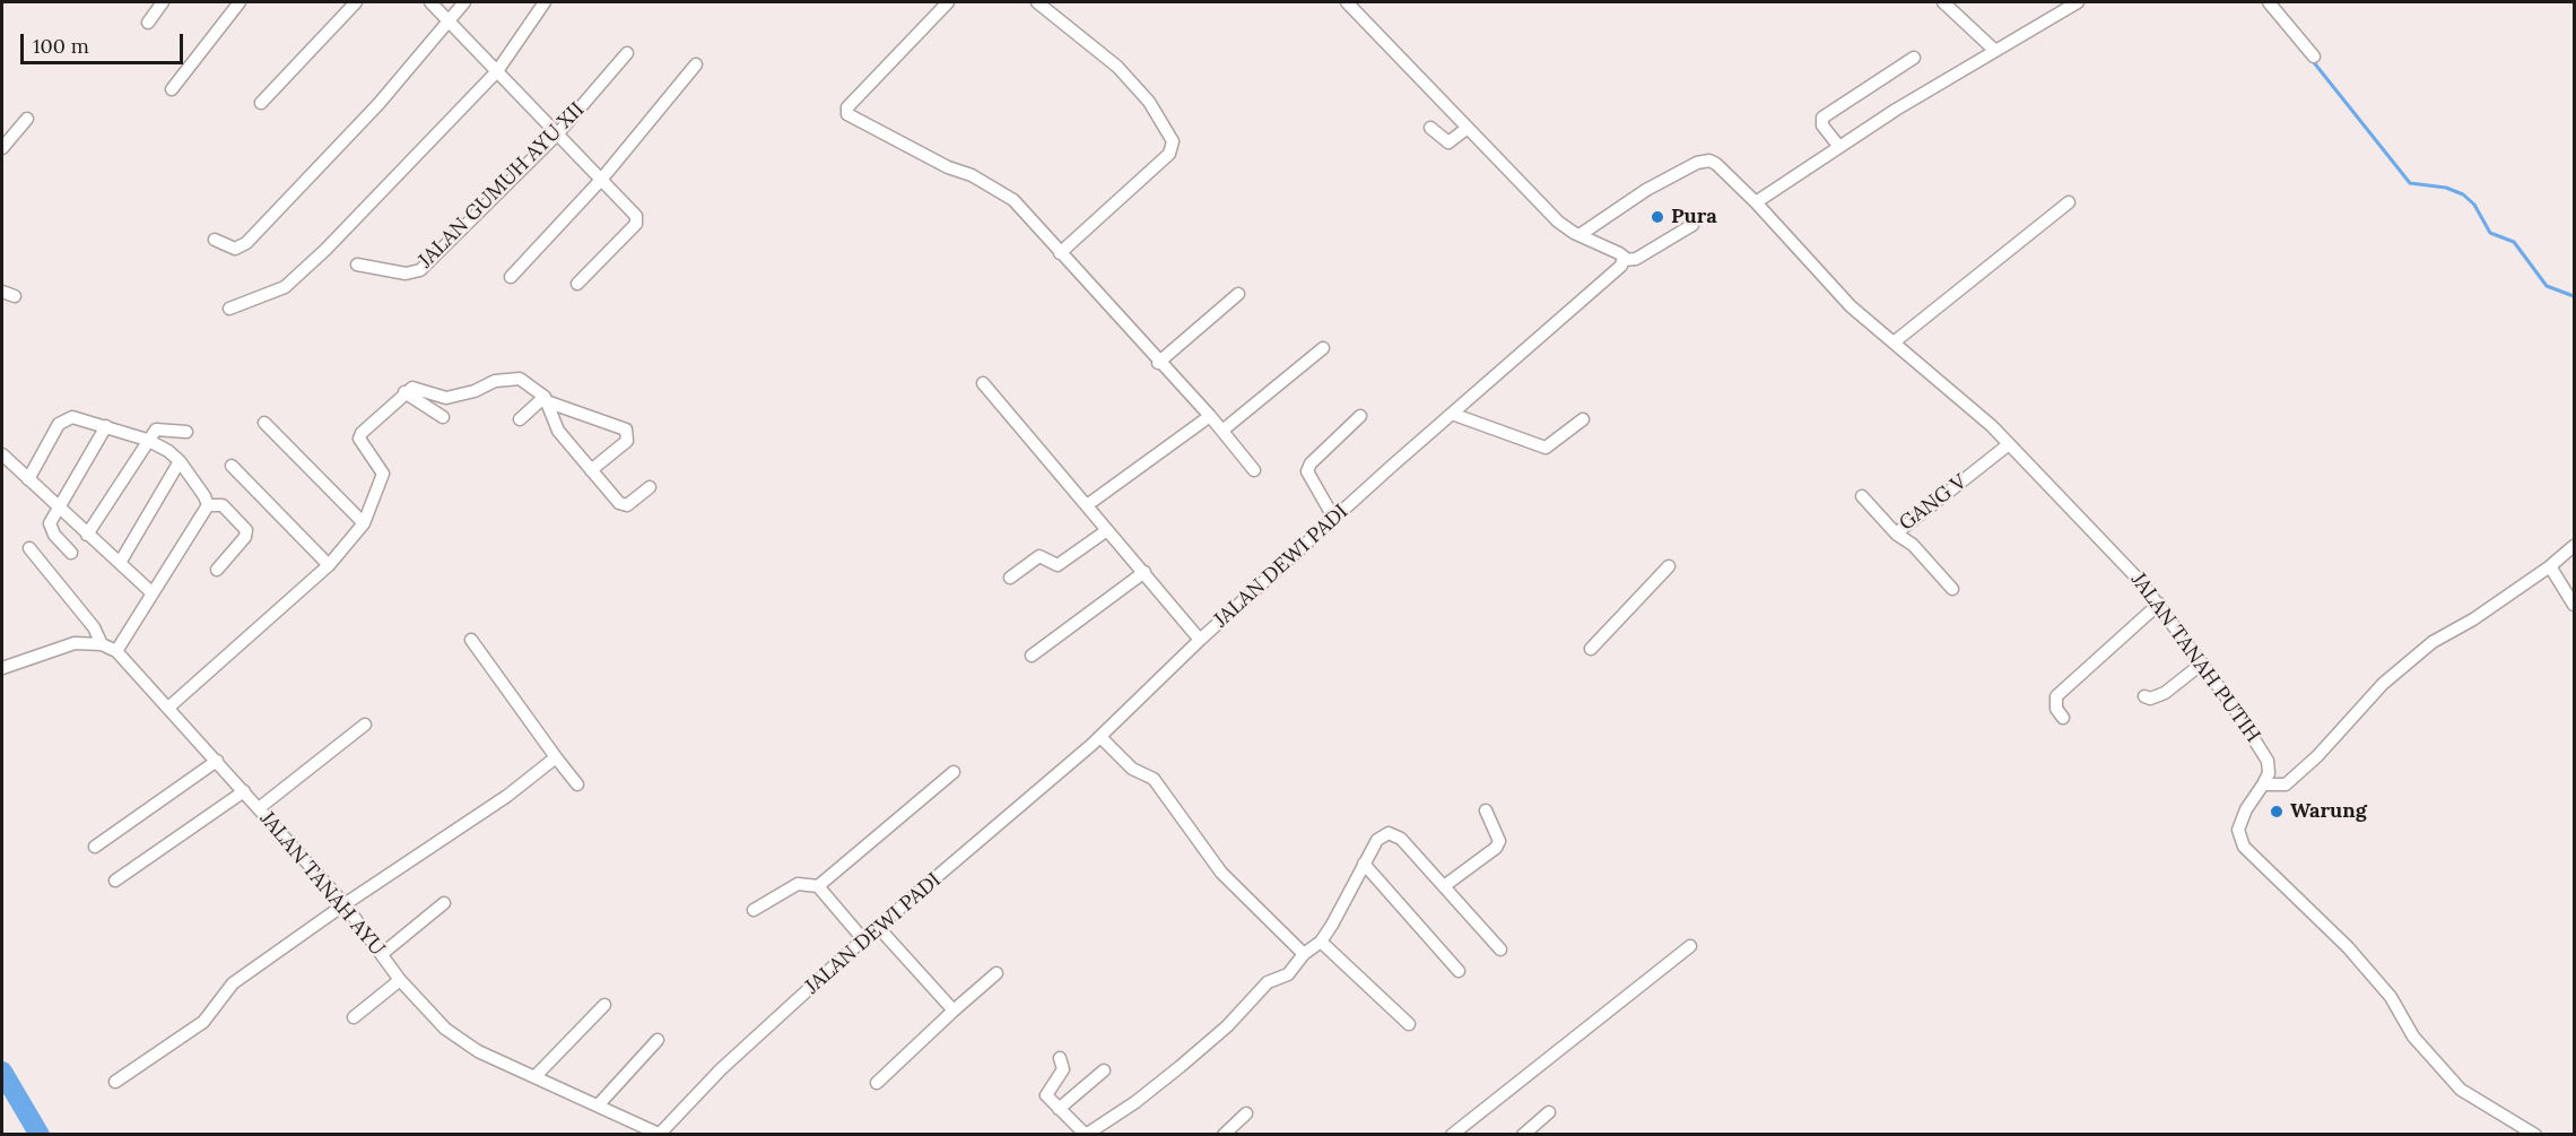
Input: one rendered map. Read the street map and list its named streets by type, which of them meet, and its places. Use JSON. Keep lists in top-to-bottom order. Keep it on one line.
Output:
{"streets":{"street":["JALAN GUMUH AYU XII","GANG V","JALAN DEWI PADI","JALAN TANAH PUTIH","JALAN TANAH AYU"]},"crossings":[["GANG V","JALAN TANAH PUTIH"],["JALAN DEWI PADI","JALAN TANAH AYU"]],"places":["Pura","Warung"],"scale_bar":"100 m"}
